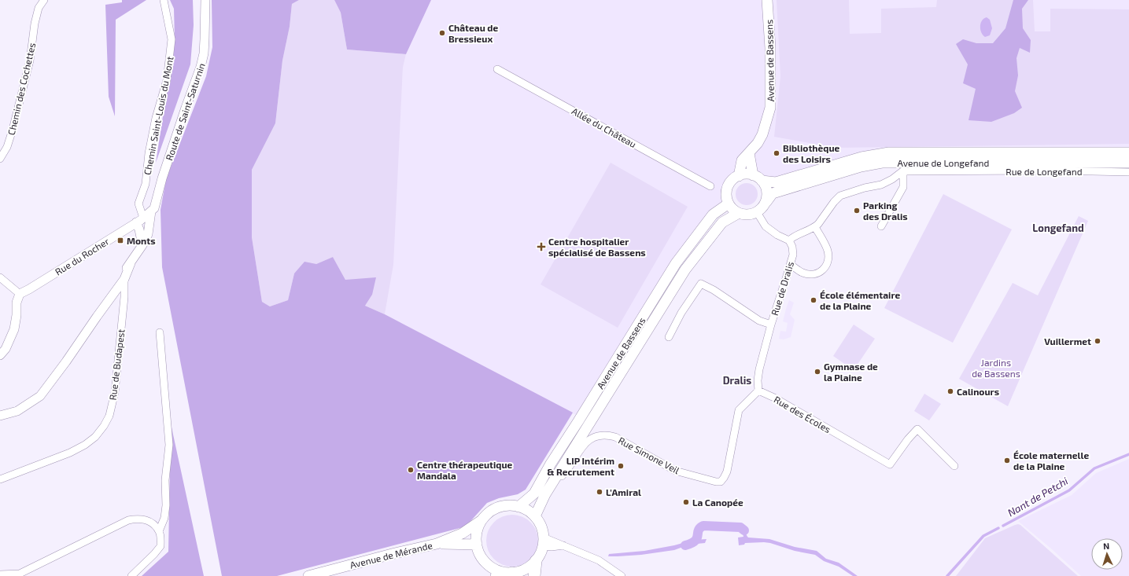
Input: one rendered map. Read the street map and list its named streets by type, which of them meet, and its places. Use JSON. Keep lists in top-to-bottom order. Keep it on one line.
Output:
{"streets":{"main road":["Avenue de Bassens","Avenue de Longefand","Avenue de Mérande"],"street":["Chemin des Cochettes","Route de Saint-Saturnin","Chemin Saint-Louis du Mont","Allée du Château","Rue de Longefand","Rue du Rocher","Rue de Dralis","Rue de Budapest","Rue des Écoles","Rue Simone Veil"]},"crossings":[["Avenue de Bassens","Avenue de Longefand"],["Avenue de Bassens","Rue Simone Veil"],["Avenue de Bassens","Avenue de Mérande"],["Route de Saint-Saturnin","Chemin Saint-Louis du Mont"],["Route de Saint-Saturnin","Rue du Rocher"],["Chemin Saint-Louis du Mont","Rue du Rocher"],["Rue des Écoles","Rue Simone Veil"]],"districts":["Longefand","Dralis"],"water":["Nant de Petchi"],"parks":["Jardins de Bassens"],"places":{"other":["Château de Bressieux","Bibliothèque des Loisirs","Parking des Dralis","École élémentaire de la Plaine","Vuillermet","Gymnase de la Plaine","Calinours","École maternelle de la Plaine","LIP Intérim & Recrutement","Centre thérapeutique Mandala","L'Amiral","La Canopée"],"transit":["Monts"],"health":["Centre hospitalier spécialisé de Bassens"]},"north":"top"}
